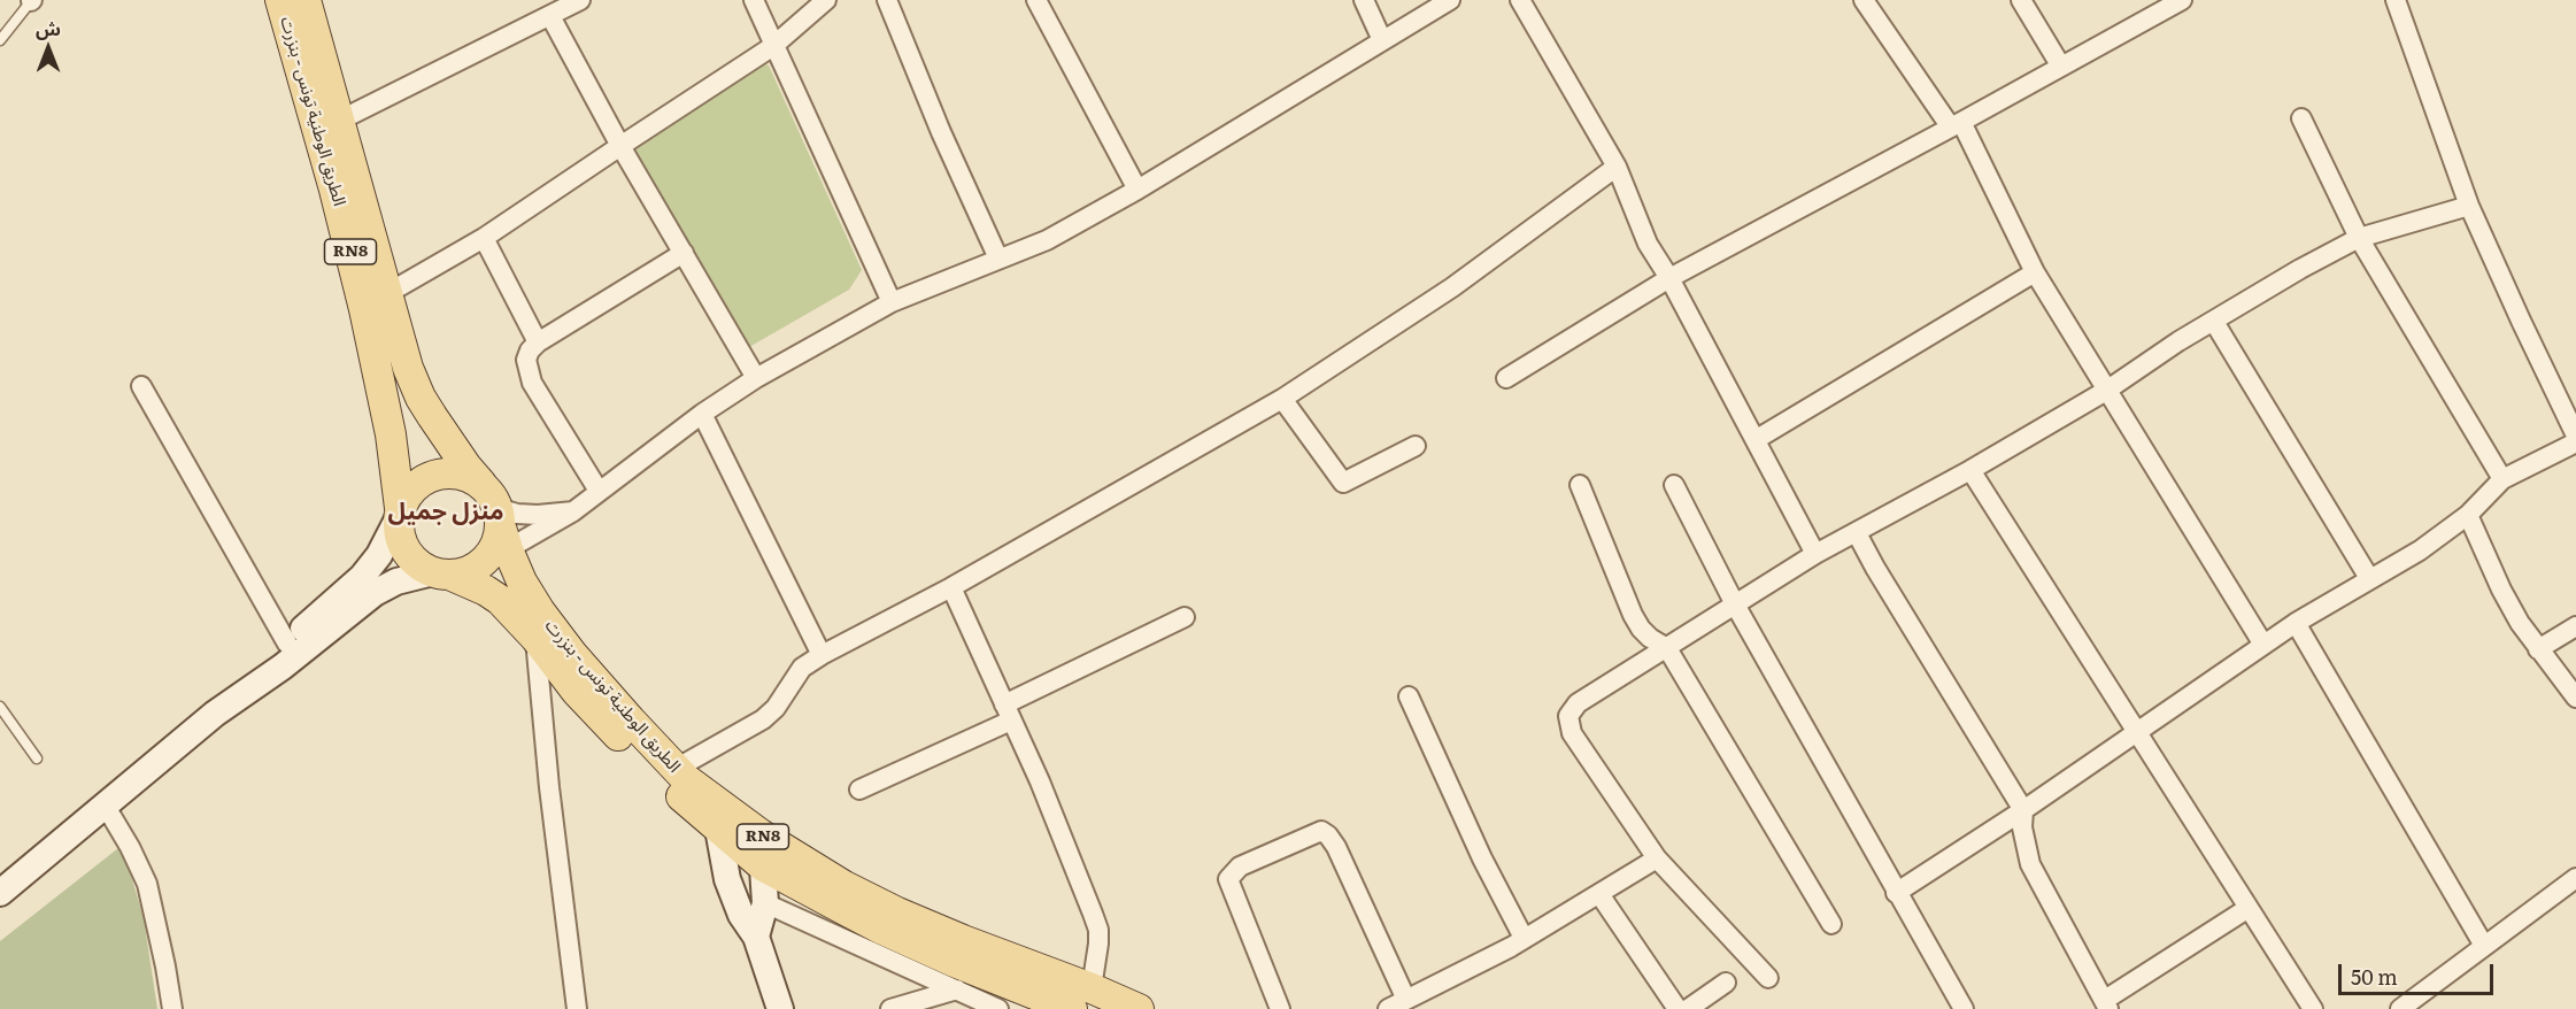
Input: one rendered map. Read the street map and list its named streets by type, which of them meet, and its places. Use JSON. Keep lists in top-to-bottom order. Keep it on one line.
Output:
{"streets":{"main road":["الطريق الوطنية تونس - بنزرت","RN8"]},"crossings":[["الطريق الوطنية تونس - بنزرت","RN8"]],"districts":["منزل جميل"],"scale_bar":"50 m","north":"top"}
